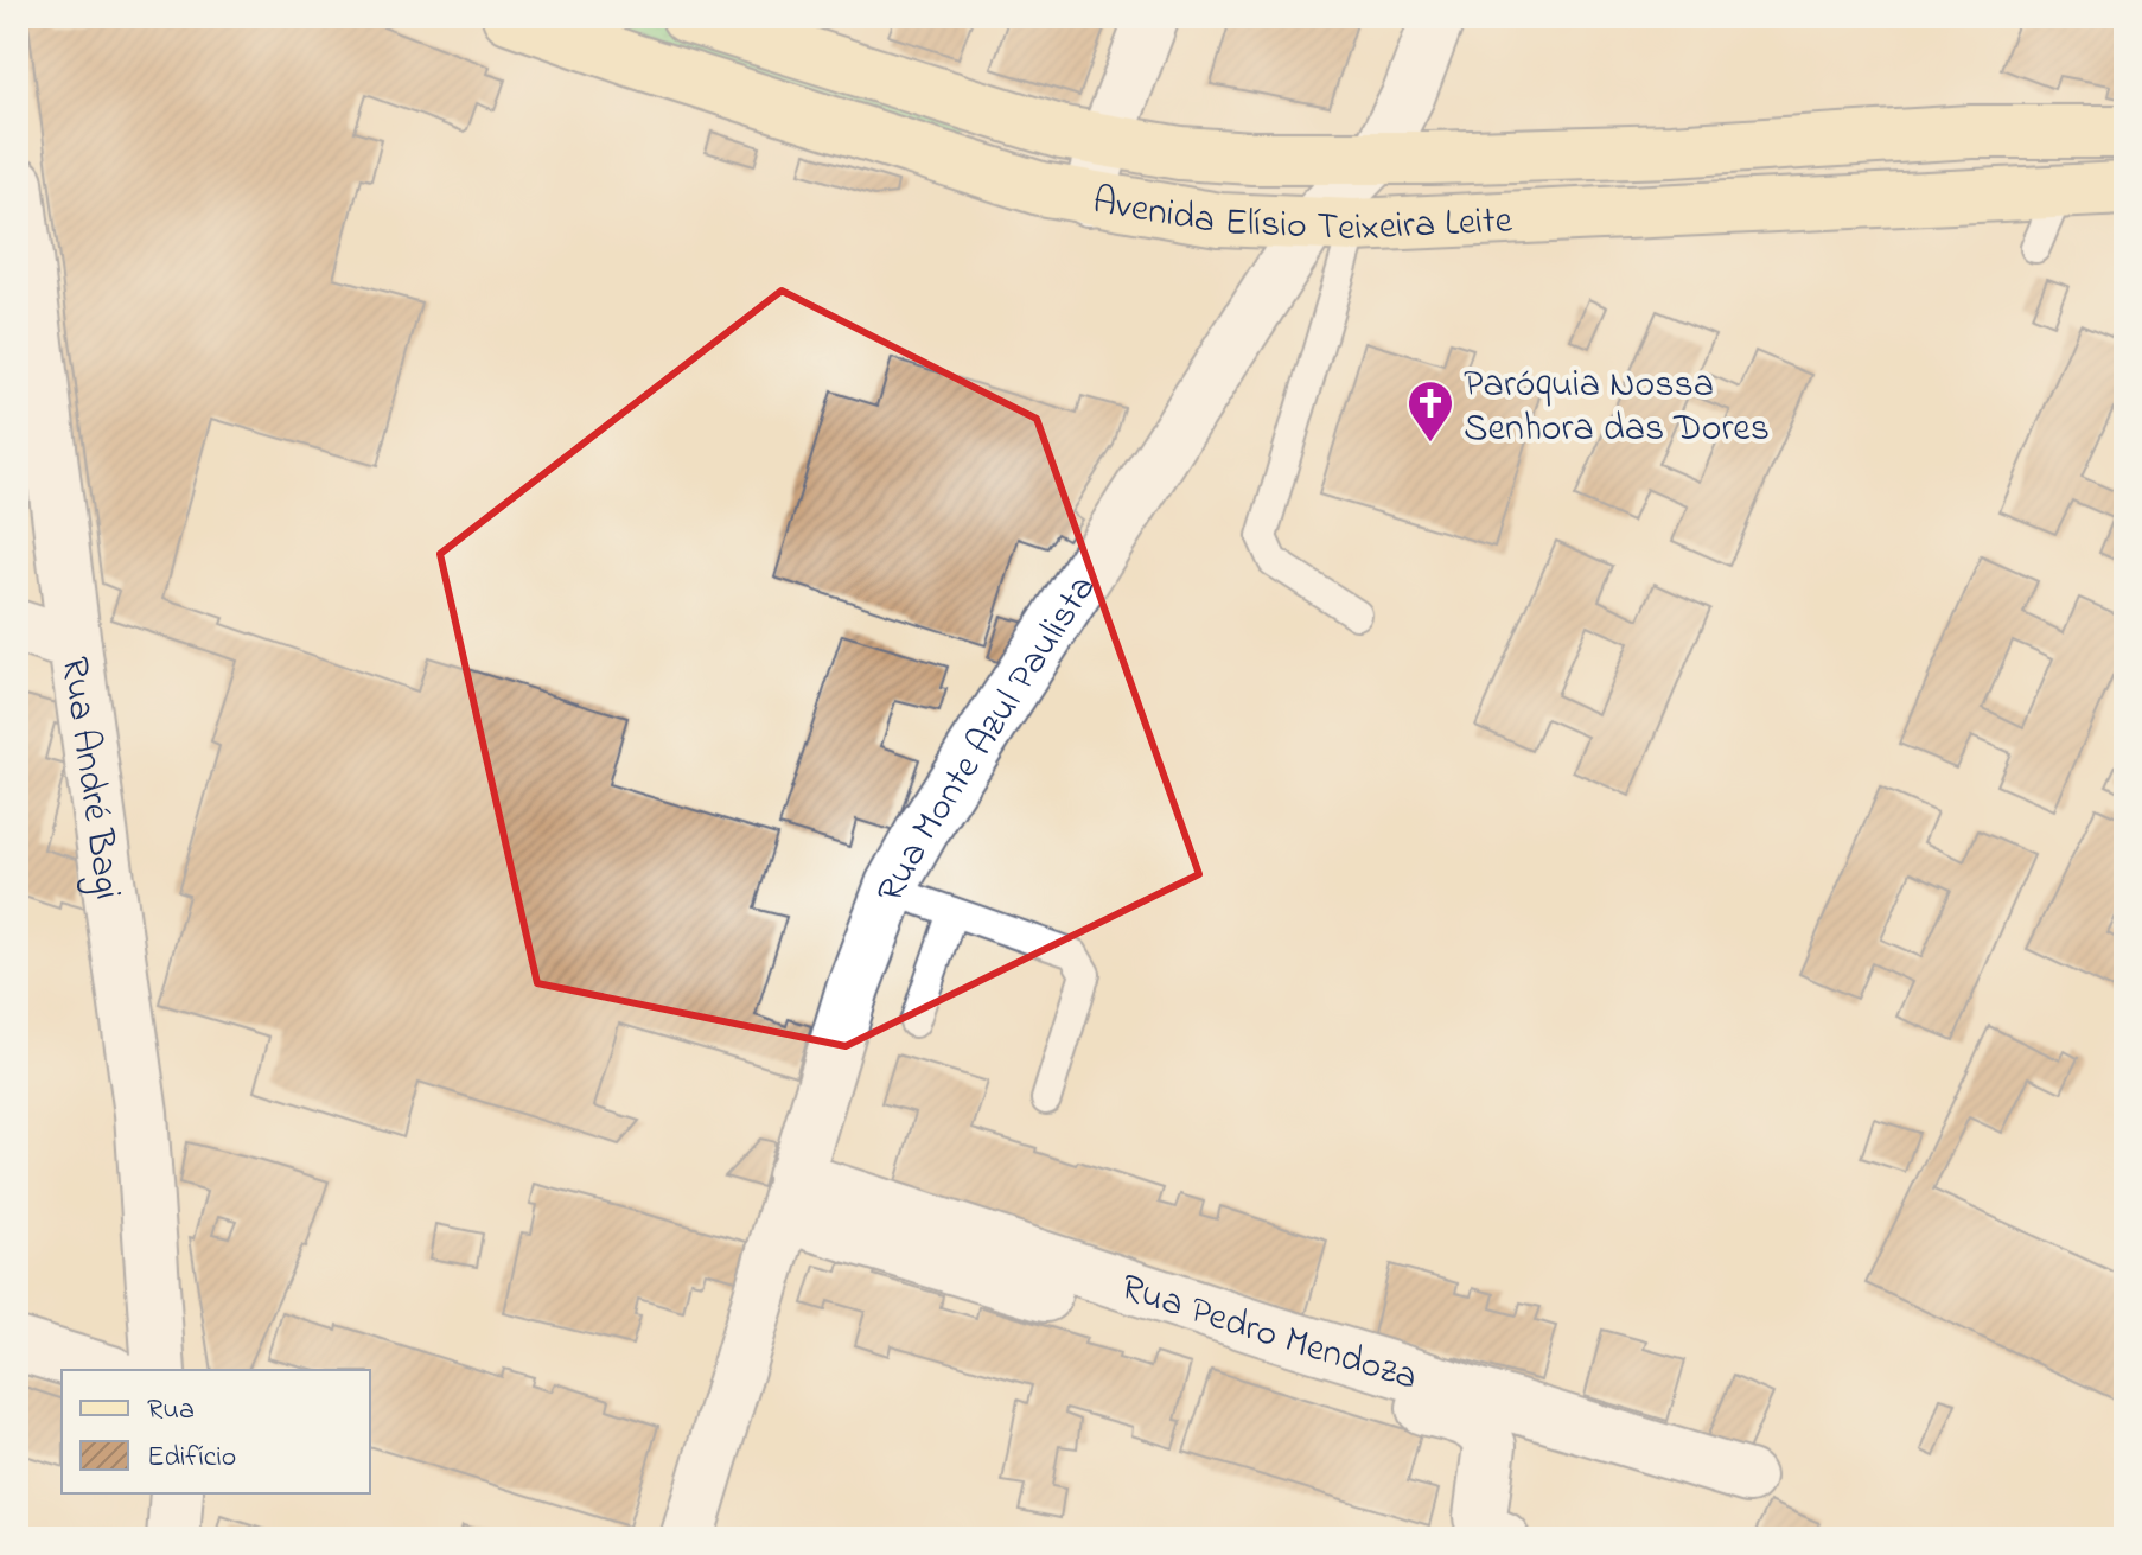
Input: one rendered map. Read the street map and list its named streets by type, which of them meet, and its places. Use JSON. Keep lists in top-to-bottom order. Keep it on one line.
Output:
{"streets":{"main road":["Avenida Elísio Teixeira Leite"],"street":["Rua Monte Azul Paulista","Rua André Bagi","Rua Pedro Mendoza"]},"crossings":[["Avenida Elísio Teixeira Leite","Rua Monte Azul Paulista"],["Rua Monte Azul Paulista","Rua Pedro Mendoza"]],"places":{"church":["Paróquia Nossa Senhora das Dores"]},"legend":["Rua","Edifício"]}
